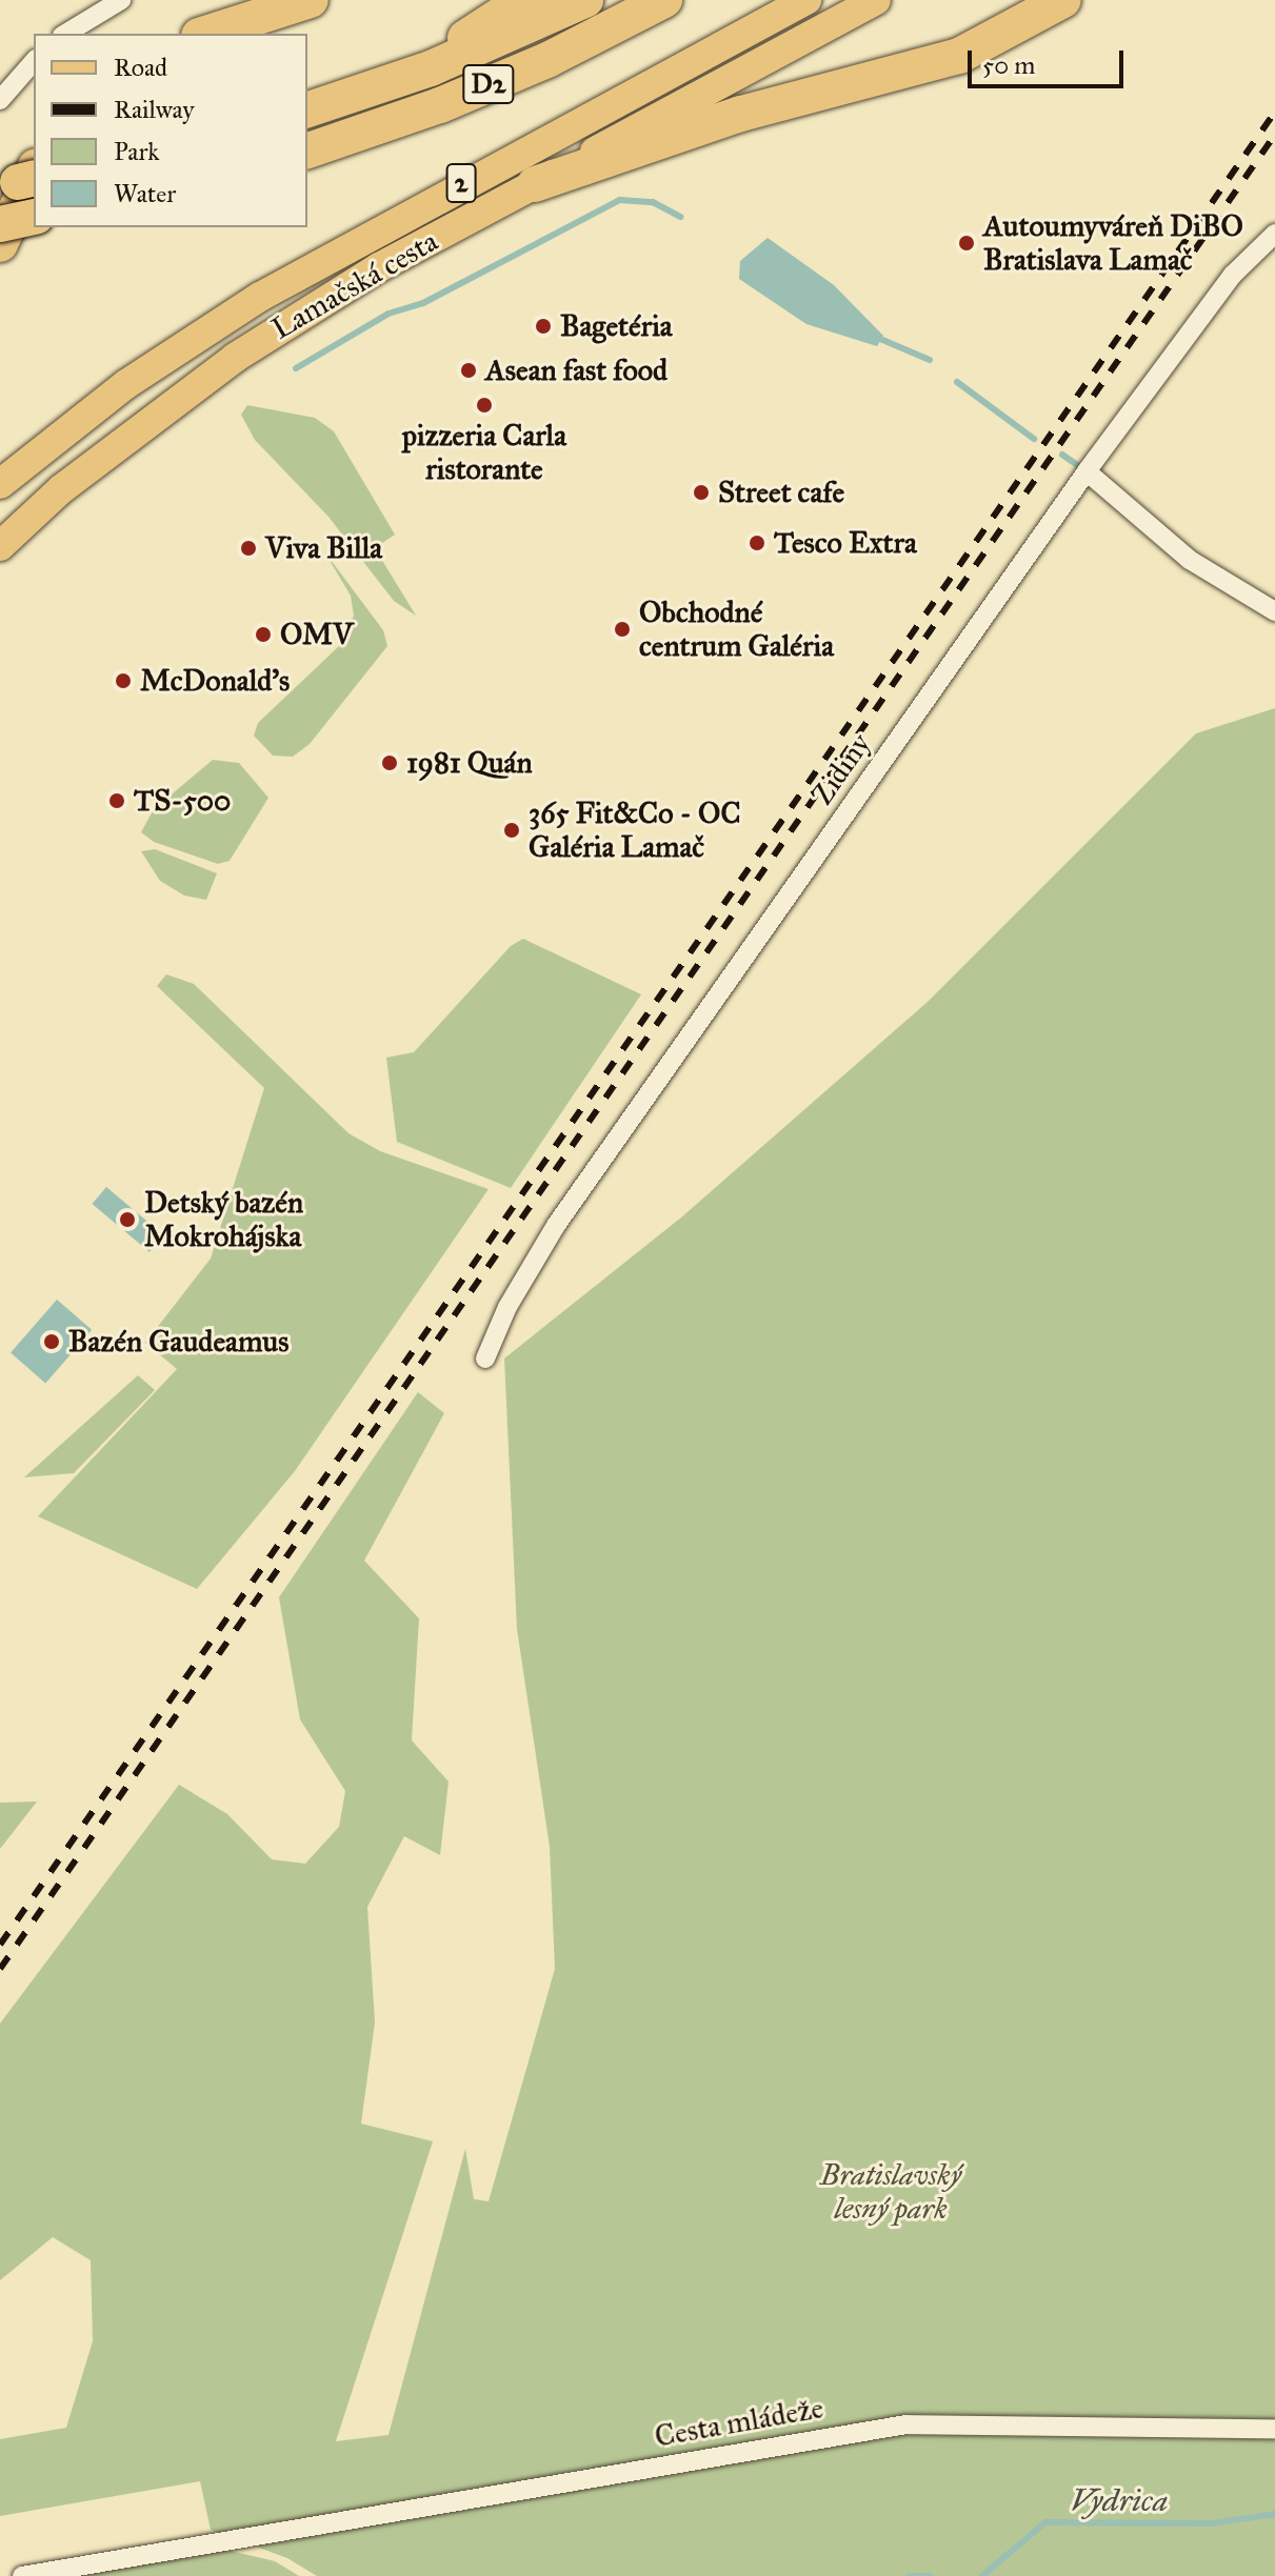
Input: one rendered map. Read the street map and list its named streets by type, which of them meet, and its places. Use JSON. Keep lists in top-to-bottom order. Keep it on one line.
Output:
{"streets":{"highway":["D2"],"main road":["2","Lamačská cesta"],"street":["Zidiny","Cesta mládeže"]},"water":["Vydrica"],"parks":["Bratislavský lesný park"],"places":["Autoumyváreň DiBO Bratislava Lamač","Bagetéria","Asean fast food","pizzeria Carla ristorante","Street cafe","Tesco Extra","Viva Billa","Obchodné centrum Galéria","OMV","McDonald's","1981 Quán","TS-500","365 Fit&Co - OC Galéria Lamač","Detský bazén Mokrohájska","Bazén Gaudeamus"],"legend":["Road","Railway","Park","Water"],"scale_bar":"50 m"}
